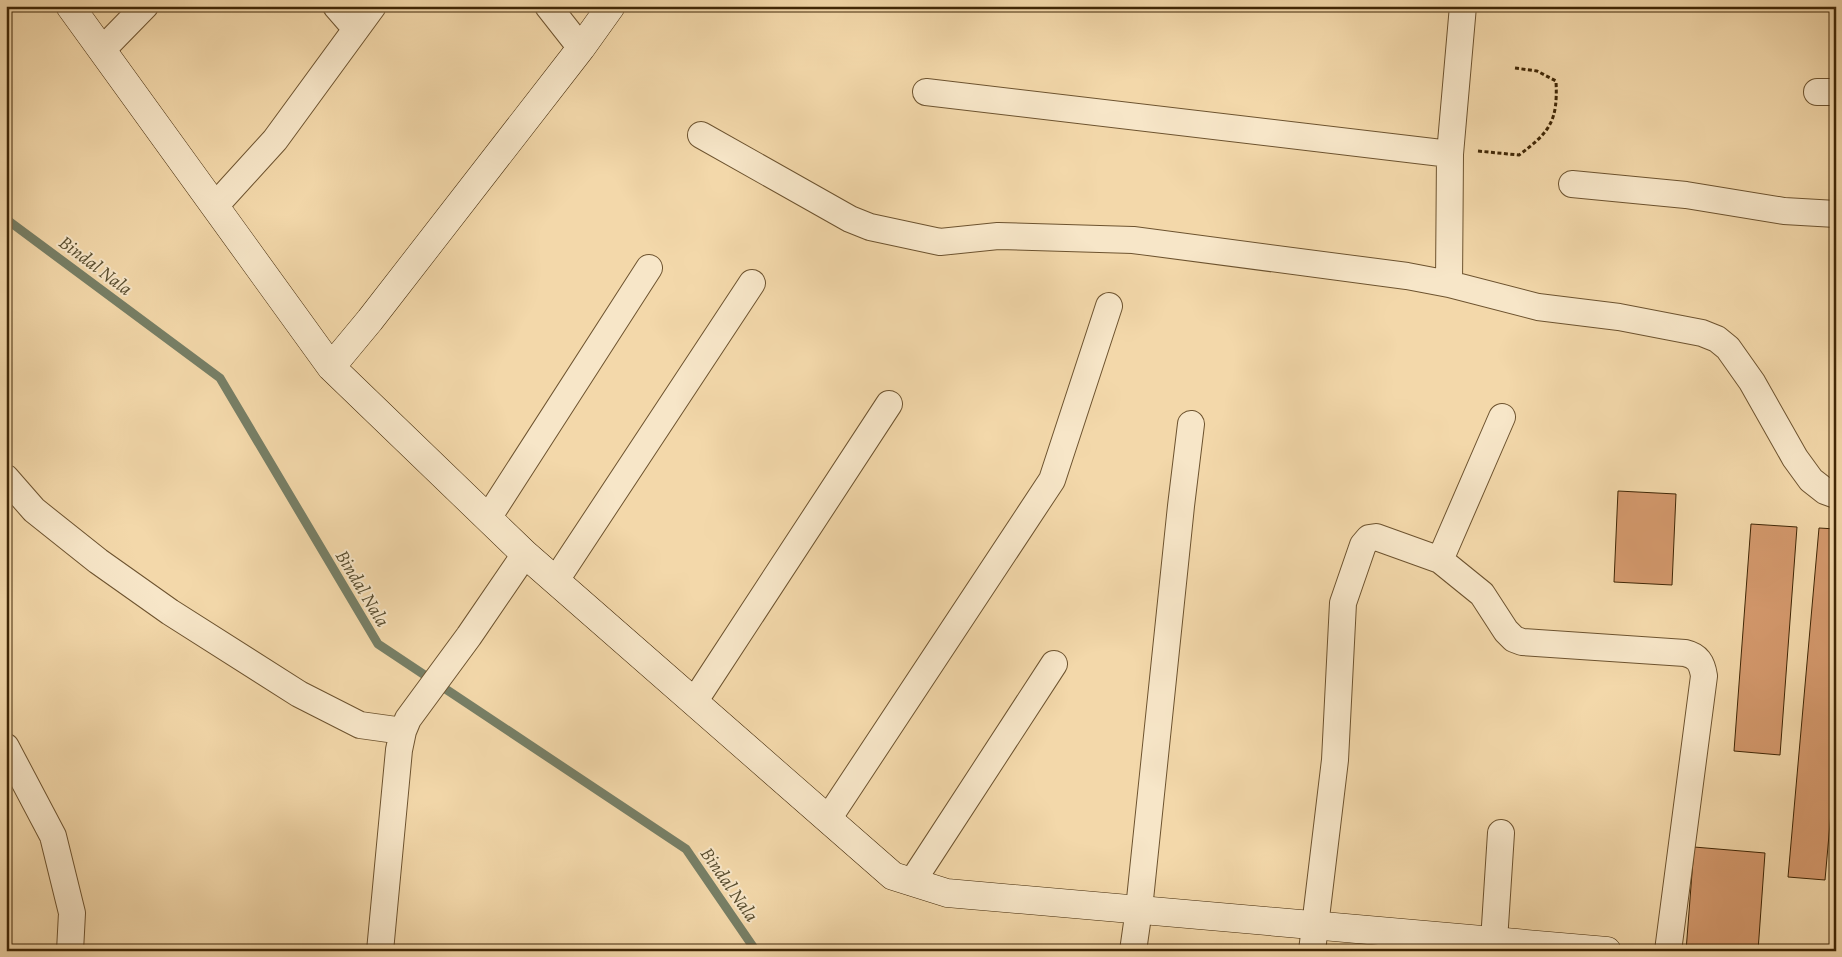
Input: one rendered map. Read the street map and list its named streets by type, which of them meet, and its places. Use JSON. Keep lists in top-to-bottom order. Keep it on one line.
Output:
{"water":["Bindal Nala"]}
